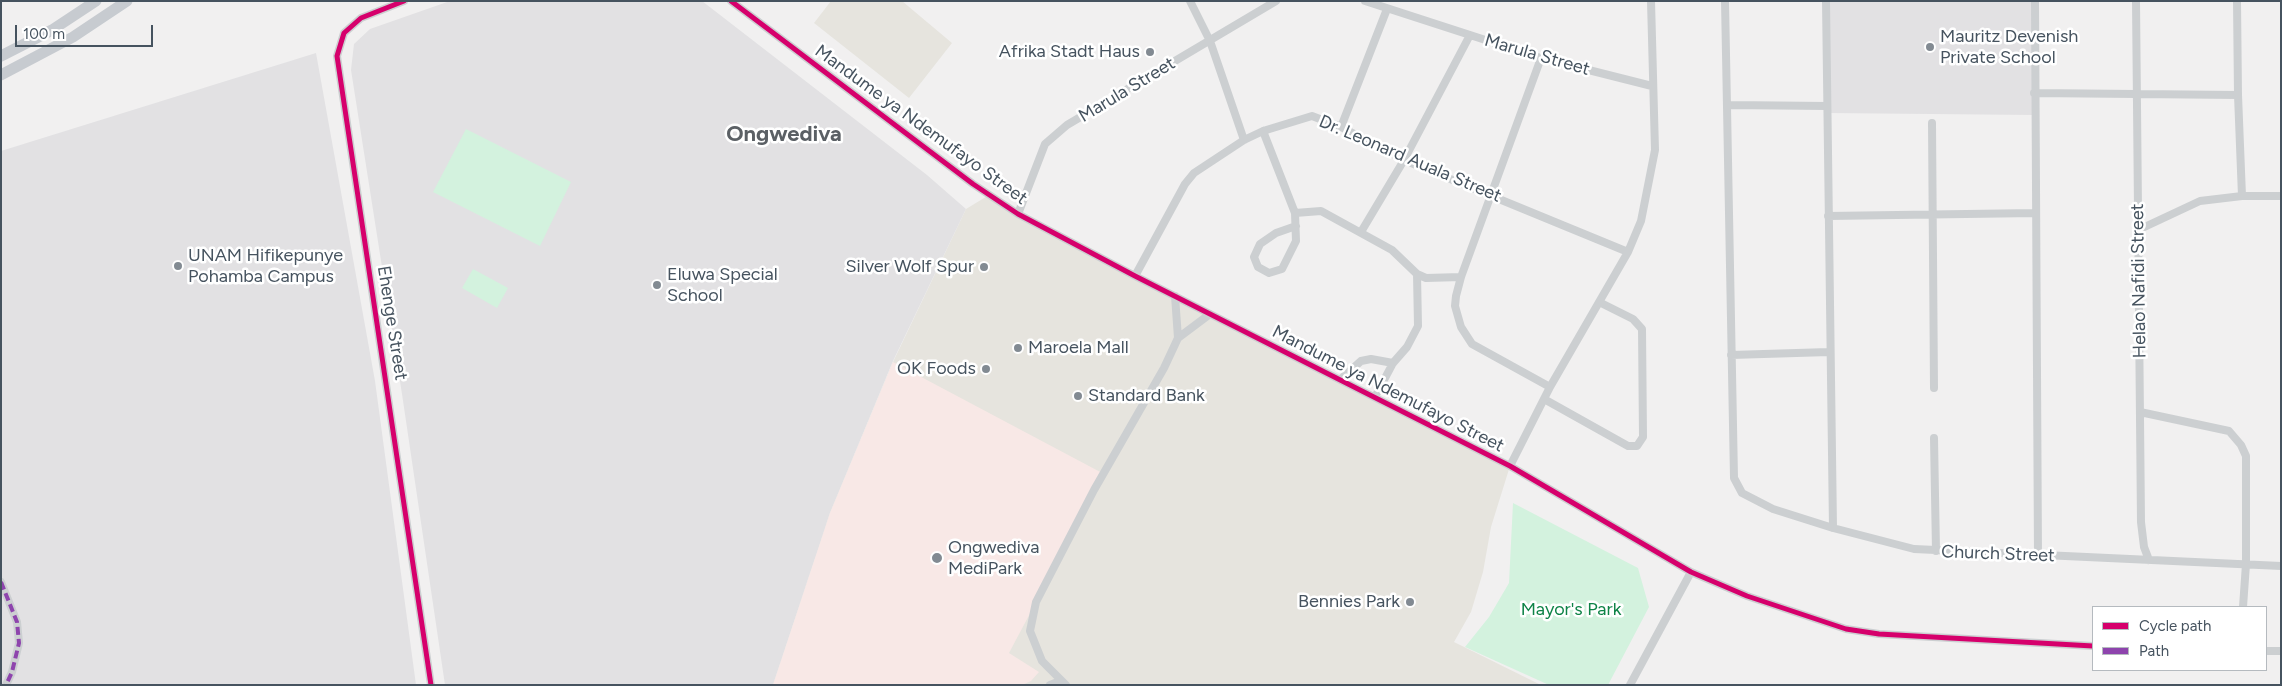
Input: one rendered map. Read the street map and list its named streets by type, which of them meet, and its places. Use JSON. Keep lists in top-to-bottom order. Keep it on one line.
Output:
{"streets":{"street":["Marula Street","Mandume ya Ndemufayo Street","Dr. Leonard Auala Street","Helao Nafidi Street","Ehenge Street","Church Street"]},"crossings":[["Marula Street","Mandume ya Ndemufayo Street"],["Mandume ya Ndemufayo Street","Dr. Leonard Auala Street"],["Helao Nafidi Street","Church Street"]],"districts":["Ongwediva"],"parks":["Mayor's Park"],"places":["Mauritz Devenish Private School","Afrika Stadt Haus","UNAM Hifikepunye Pohamba Campus","Silver Wolf Spur","Eluwa Special School","Maroela Mall","OK Foods","Standard Bank","Ongwediva MediPark","Bennies Park"],"legend":["Cycle path","Path"],"scale_bar":"100 m"}
